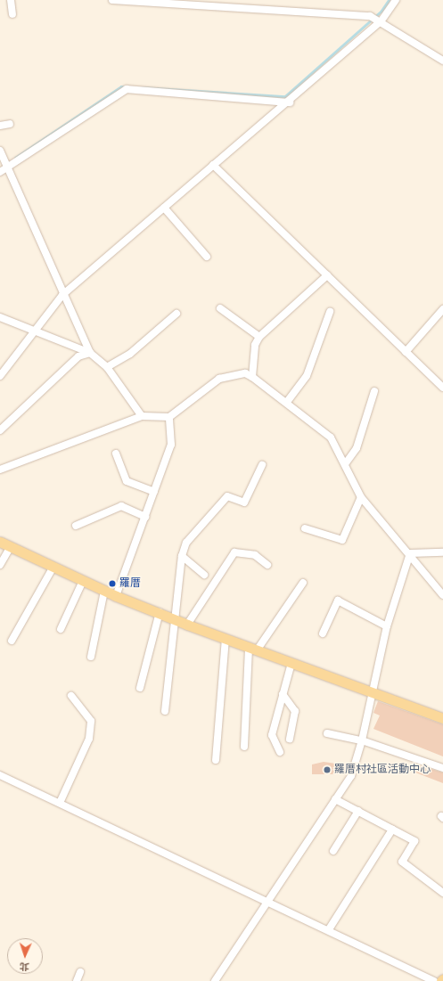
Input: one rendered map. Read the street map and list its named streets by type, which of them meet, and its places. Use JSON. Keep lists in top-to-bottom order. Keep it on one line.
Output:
{"places":["羅厝","羅厝村社區活動中心"],"north":"bottom"}
